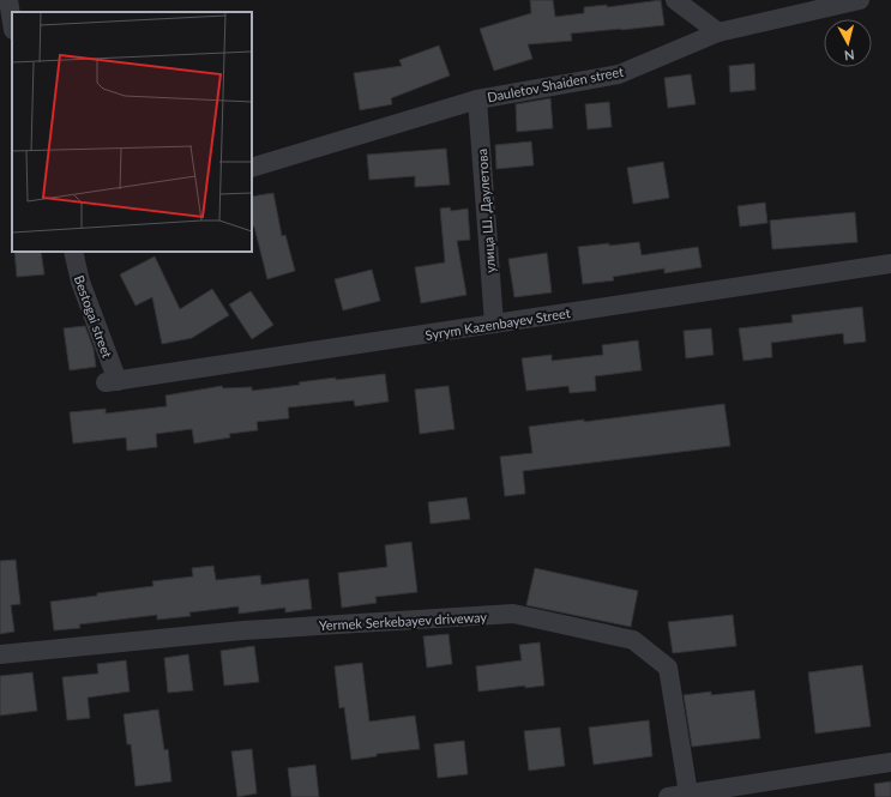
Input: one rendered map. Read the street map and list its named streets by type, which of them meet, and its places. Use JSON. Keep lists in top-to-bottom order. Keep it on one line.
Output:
{"streets":{"street":["Dauletov Shaiden street","улица Ш. Даулетова","Bestogai street","Syrym Kazenbayev Street","Yermek Serkebayev driveway"]},"crossings":[["Dauletov Shaiden street","улица Ш. Даулетова"],["улица Ш. Даулетова","Syrym Kazenbayev Street"],["Bestogai street","Syrym Kazenbayev Street"]],"north":"bottom"}
